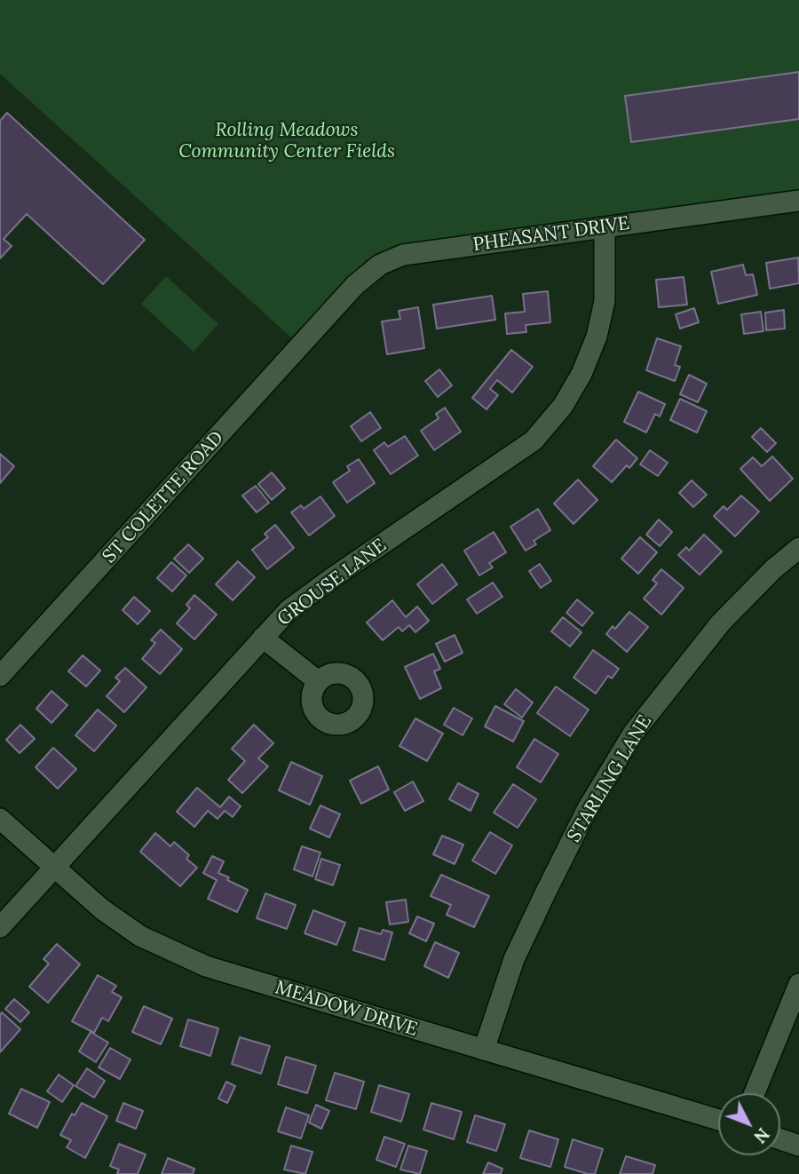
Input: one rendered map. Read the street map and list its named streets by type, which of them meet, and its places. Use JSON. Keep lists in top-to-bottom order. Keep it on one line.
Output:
{"streets":{"street":["PHEASANT DRIVE","ST COLETTE ROAD","GROUSE LANE","STARLING LANE","MEADOW DRIVE"]},"crossings":[["PHEASANT DRIVE","ST COLETTE ROAD"],["PHEASANT DRIVE","GROUSE LANE"],["GROUSE LANE","MEADOW DRIVE"],["STARLING LANE","MEADOW DRIVE"]],"parks":["Rolling Meadows Community Center Fields"],"north":"bottom right"}
